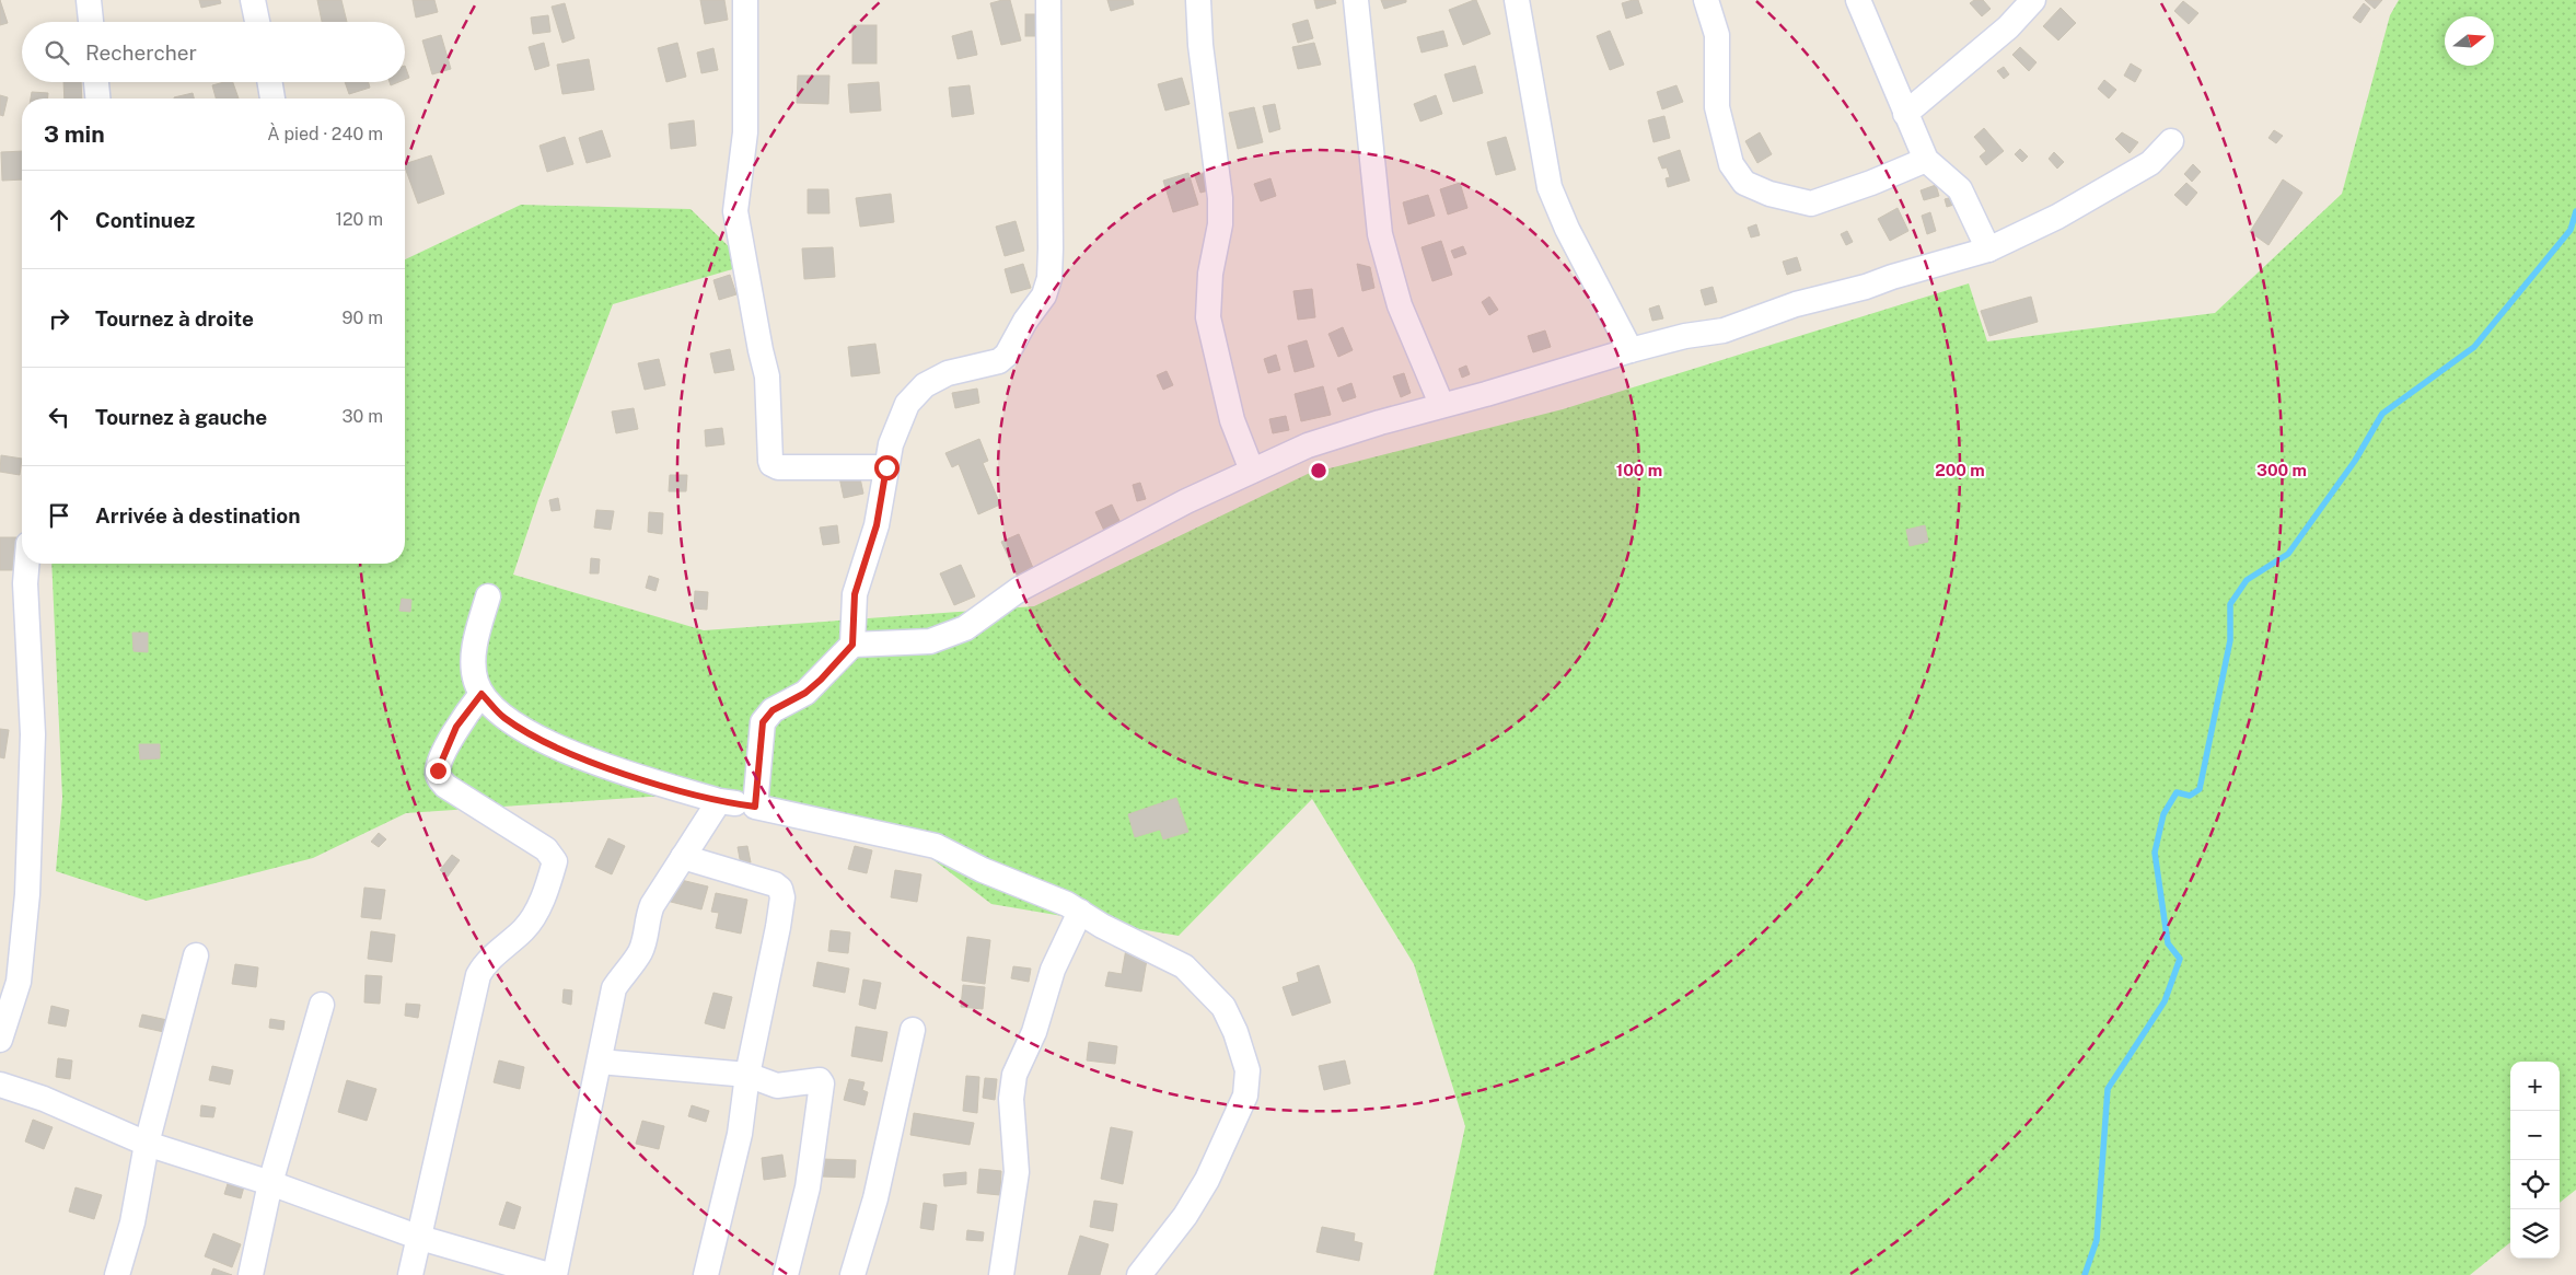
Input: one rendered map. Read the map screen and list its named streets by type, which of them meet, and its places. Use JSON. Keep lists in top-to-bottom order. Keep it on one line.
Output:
{"north":"right","page":{"search":"Rechercher","heading":["3 min","À pied · 240 m"],"list":[["Continuez","120 m"],["Tournez à droite","90 m"],["Tournez à gauche","30 m"],"Arrivée à destination"],"map_buttons":["+","−"]},"rings":["100 m","200 m","300 m"]}
